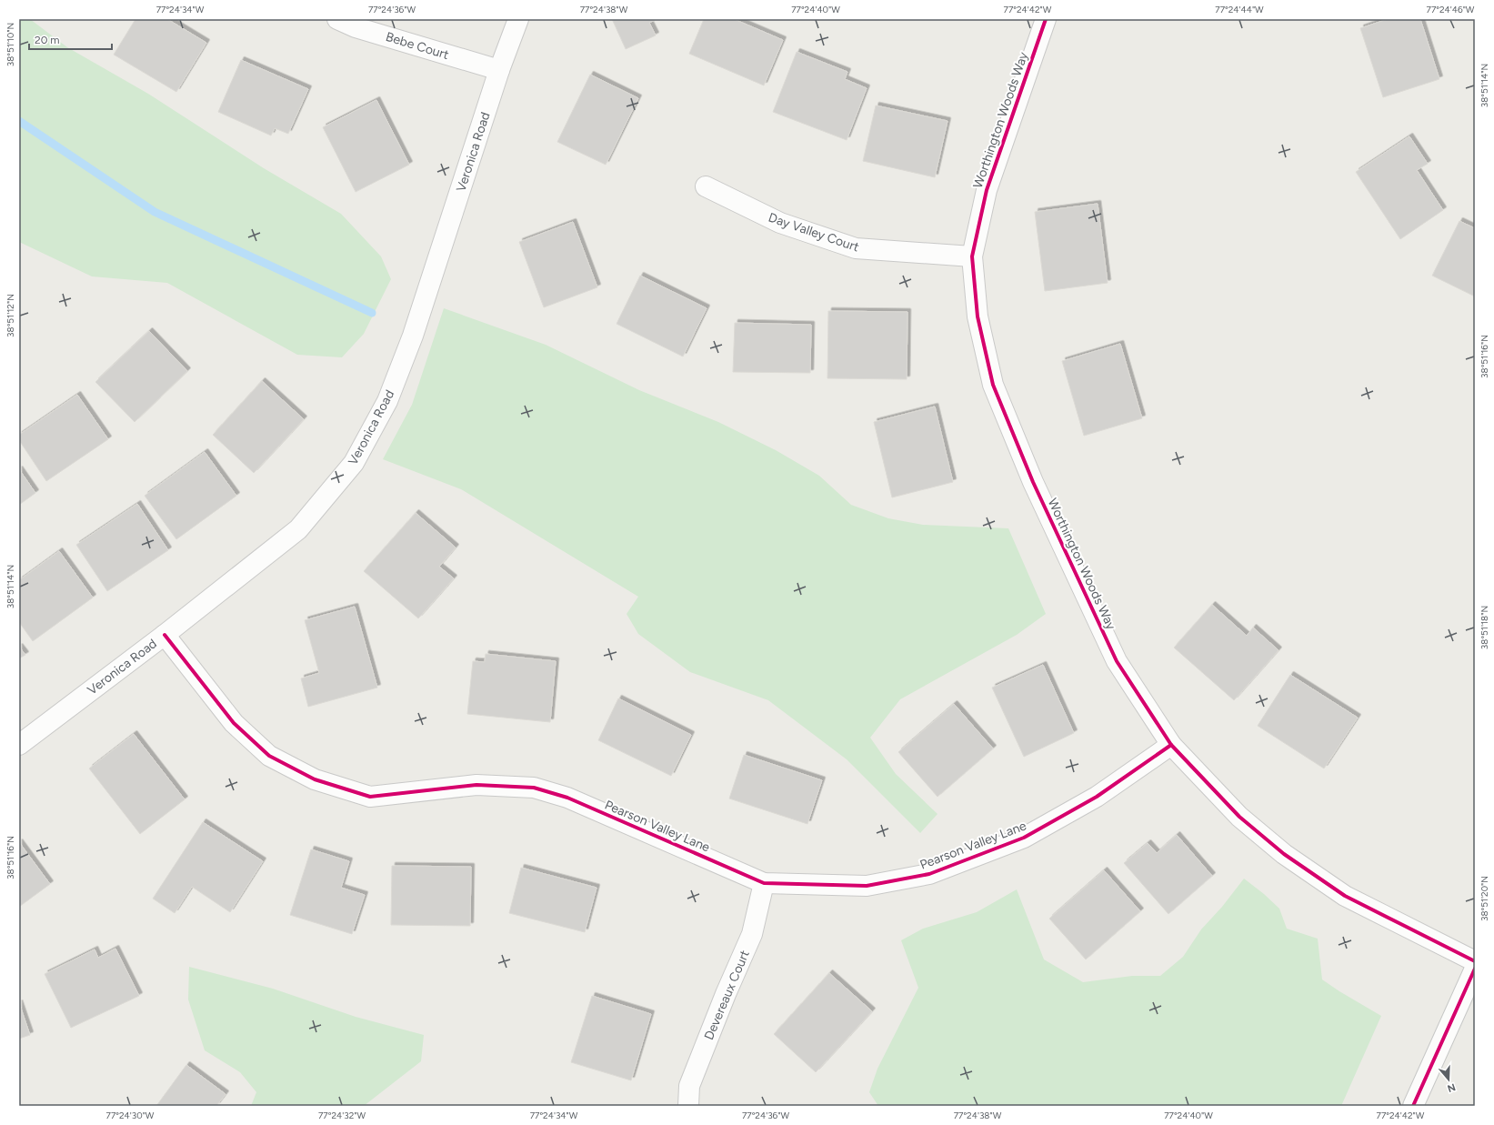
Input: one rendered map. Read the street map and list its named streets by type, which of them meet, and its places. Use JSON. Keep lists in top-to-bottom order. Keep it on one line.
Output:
{"streets":{"street":["Bebe Court","Worthington Woods Way","Veronica Road","Day Valley Court","Pearson Valley Lane","Devereaux Court"]},"crossings":[["Bebe Court","Veronica Road"],["Worthington Woods Way","Day Valley Court"],["Worthington Woods Way","Pearson Valley Lane"],["Veronica Road","Pearson Valley Lane"],["Pearson Valley Lane","Devereaux Court"]],"scale_bar":"20 m","north":"bottom","coordinates":["77°24'34\"W","77°24'36\"W","77°24'38\"W","77°24'40\"W","77°24'42\"W","77°24'44\"W","77°24'46\"W","38°51'10\"N","38°51'14\"N","38°51'12\"N","38°51'16\"N","38°51'18\"N","38°51'20\"N","77°24'30\"W","77°24'32\"W"]}
